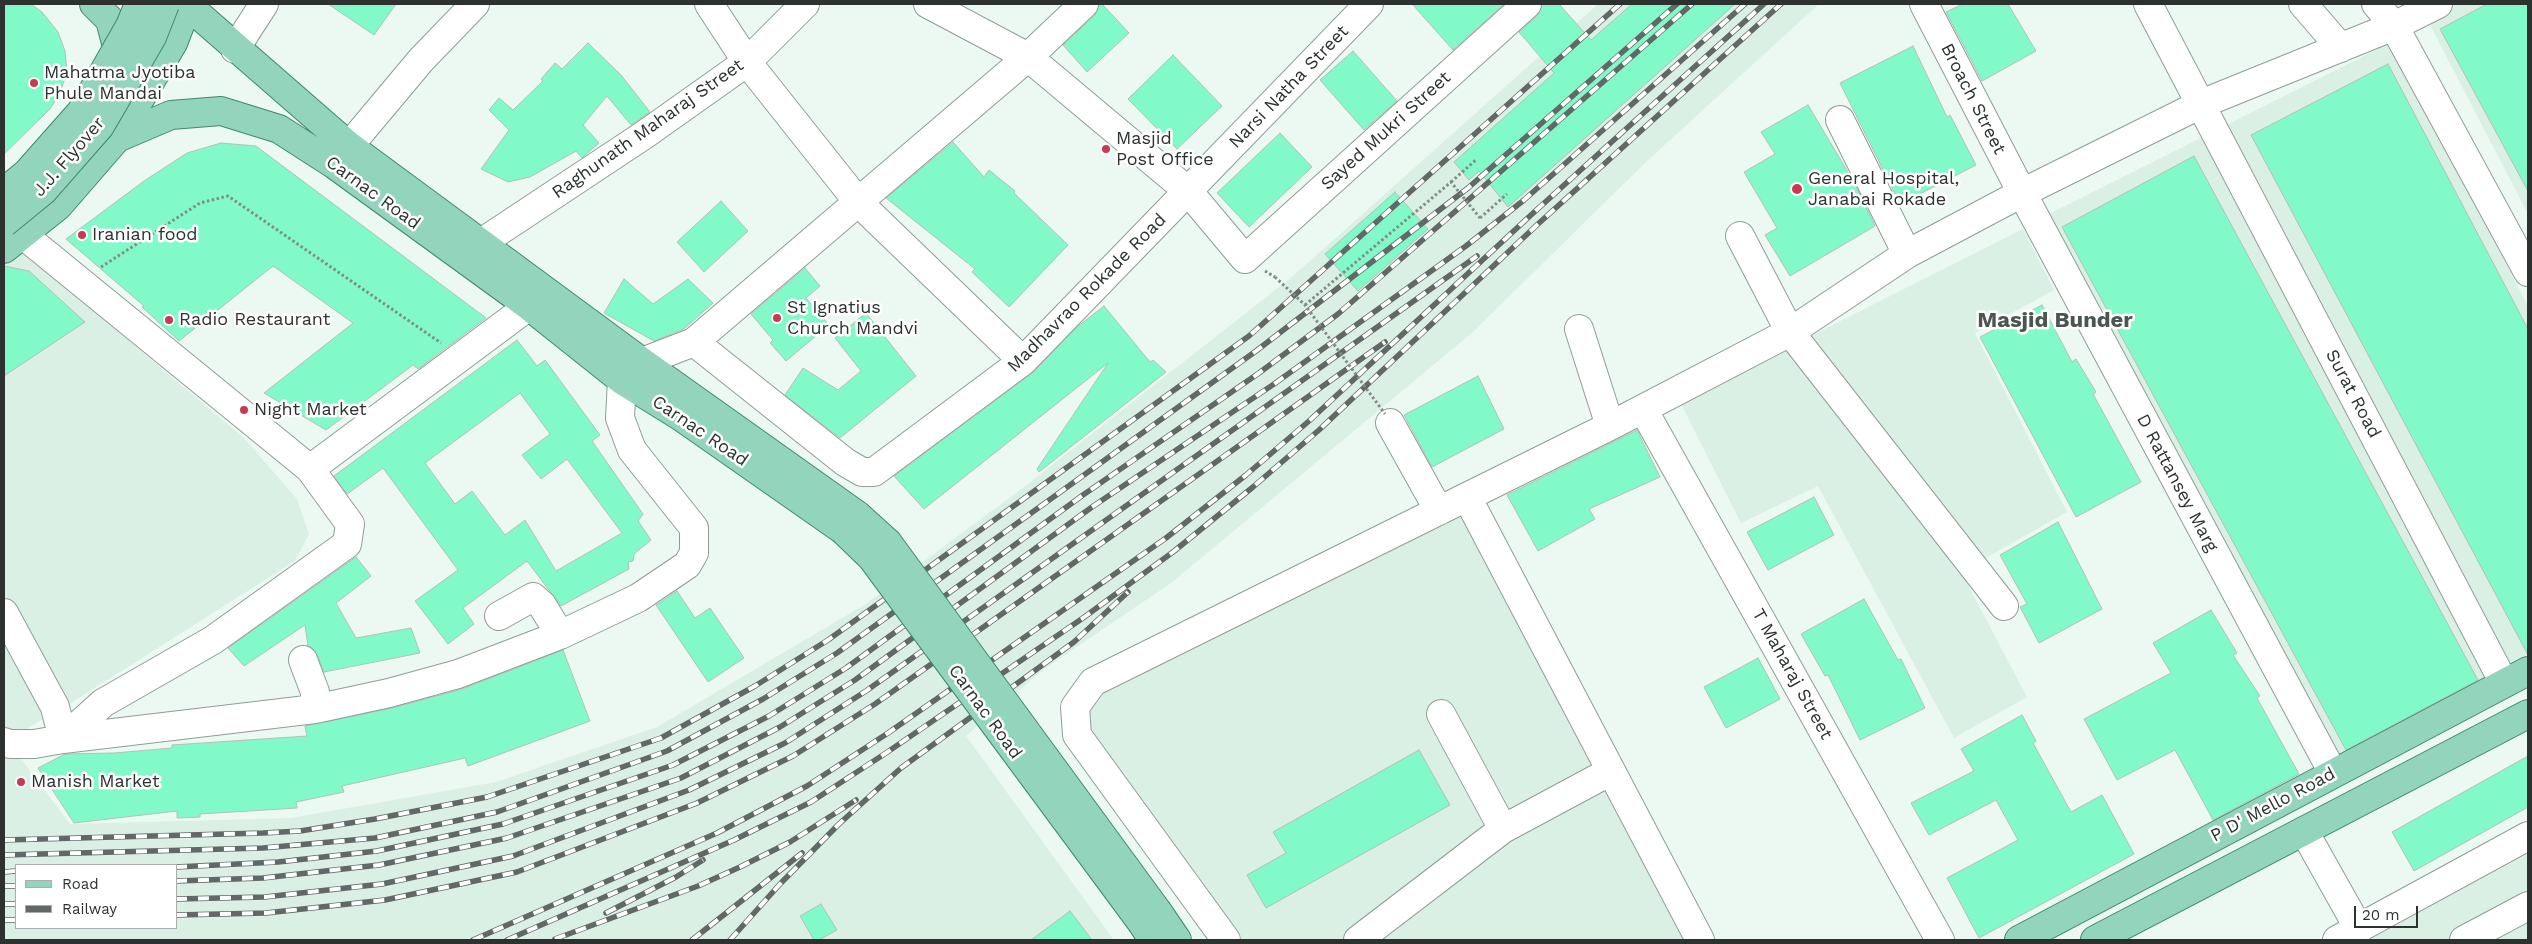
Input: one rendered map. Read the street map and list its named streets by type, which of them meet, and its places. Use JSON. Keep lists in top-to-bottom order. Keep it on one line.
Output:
{"streets":{"main road":["J.J. Flyover","Carnac Road","P D' Mello Road"],"street":["Narsi Natha Street","Broach Street","Raghunath Maharaj Street","Sayed Mukri Street","Madhavrao Rokade Road","Surat Road","D Rattansey Marg","T Maharaj Street"]},"crossings":[["Narsi Natha Street","Sayed Mukri Street"],["Narsi Natha Street","Madhavrao Rokade Road"],["Broach Street","D Rattansey Marg"],["Raghunath Maharaj Street","Carnac Road"],["Sayed Mukri Street","Madhavrao Rokade Road"],["J.J. Flyover","Carnac Road"],["Surat Road","P D' Mello Road"],["D Rattansey Marg","P D' Mello Road"]],"districts":["Masjid Bunder"],"places":["Mahatma Jyotiba Phule Mandai","Masjid Post Office","General Hospital, Janabai Rokade","Iranian food","St Ignatius Church Mandvi","Radio Restaurant","Night Market","Manish Market"],"legend":["Road","Railway"],"scale_bar":"20 m"}
